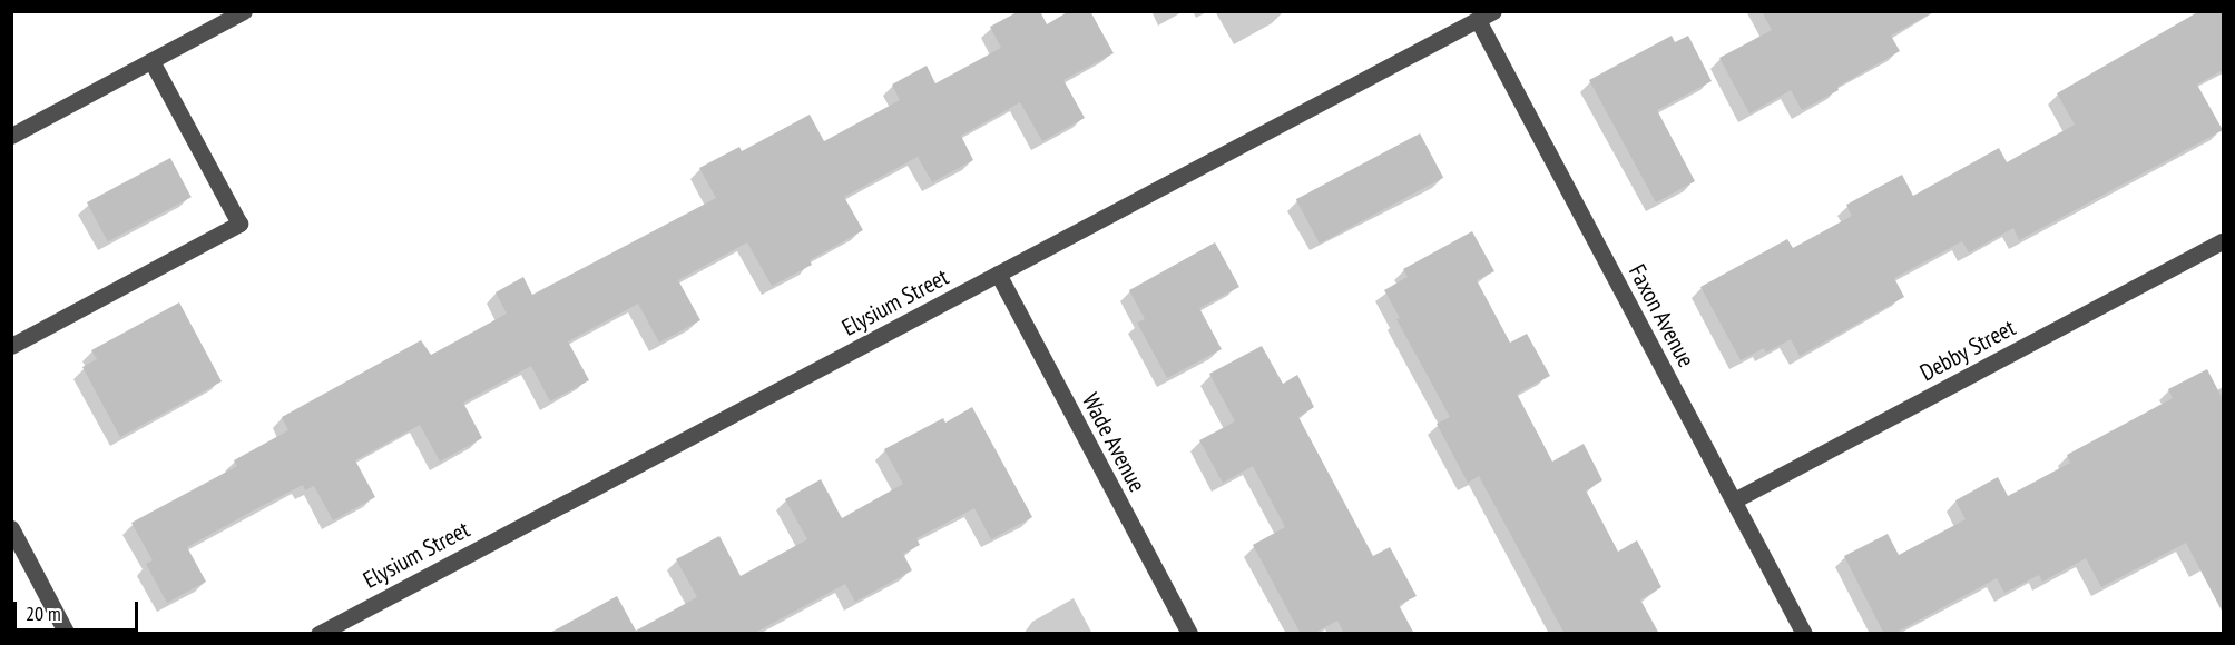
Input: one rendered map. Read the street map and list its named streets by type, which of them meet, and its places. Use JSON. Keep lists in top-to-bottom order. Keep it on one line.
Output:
{"streets":{"street":["Elysium Street","Faxon Avenue","Debby Street","Wade Avenue"]},"crossings":[["Elysium Street","Faxon Avenue"],["Elysium Street","Wade Avenue"],["Faxon Avenue","Debby Street"]],"scale_bar":"20 m"}
